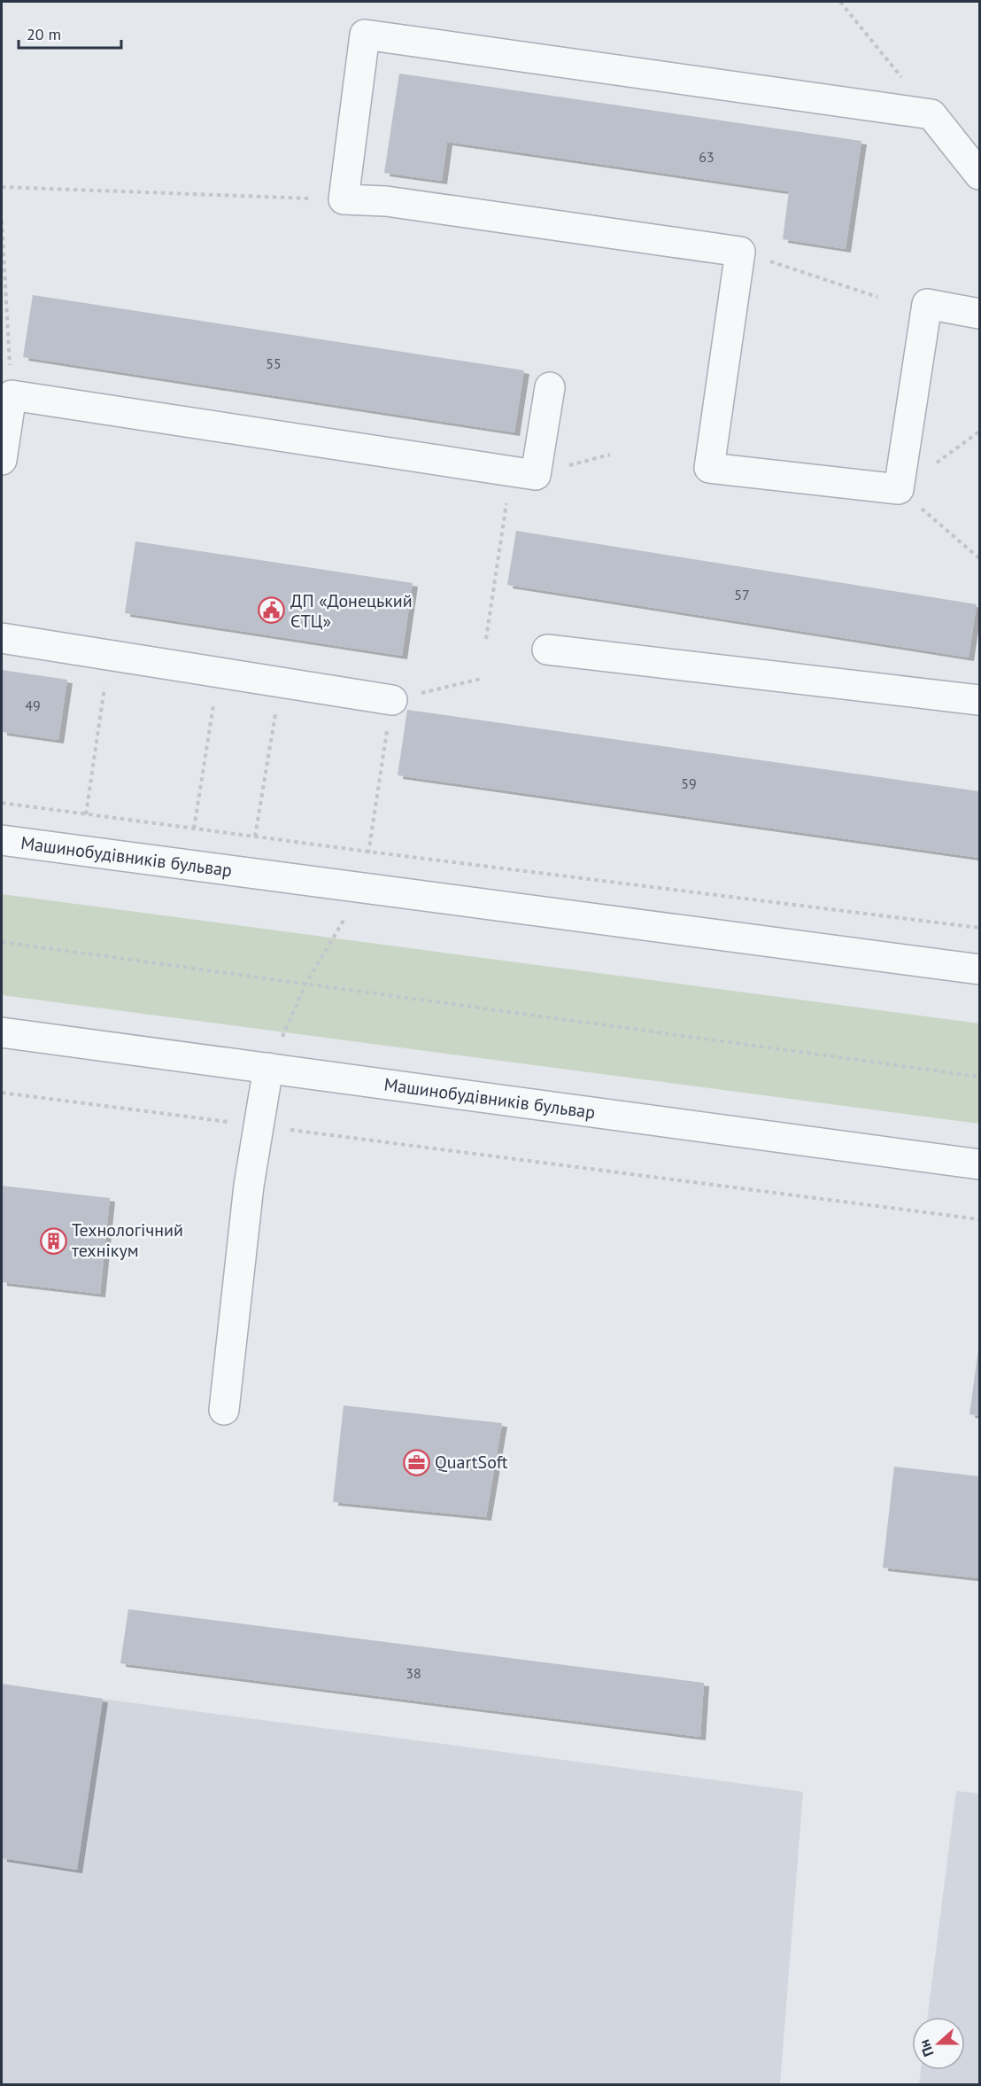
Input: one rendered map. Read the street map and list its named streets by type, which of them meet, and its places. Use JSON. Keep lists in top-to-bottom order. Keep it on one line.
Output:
{"streets":{"street":["Машинобудівників бульвар"]},"places":{"public building":["ДП «Донецький ЄТЦ»"],"building":["Технологічний технікум"],"office":["QuartSoft"]},"house_numbers":["63","55","57","49","59","38"],"scale_bar":"20 m","north":"left"}
